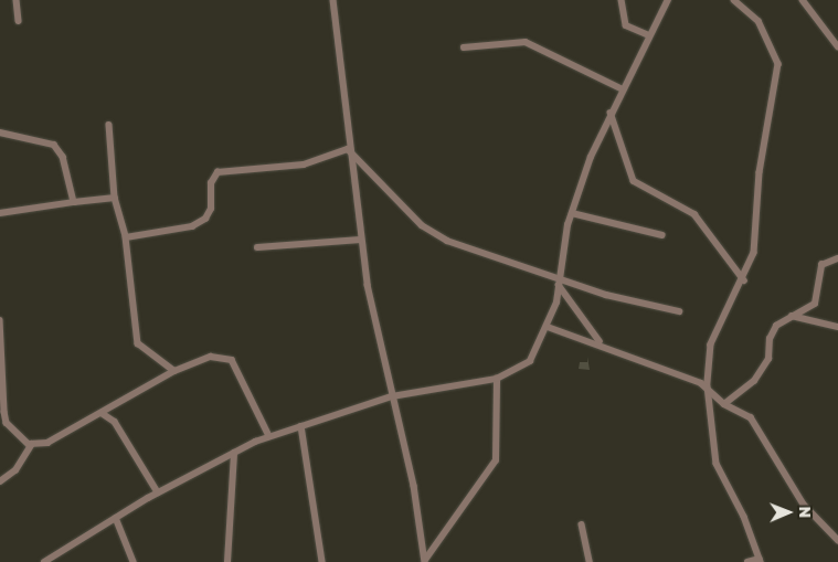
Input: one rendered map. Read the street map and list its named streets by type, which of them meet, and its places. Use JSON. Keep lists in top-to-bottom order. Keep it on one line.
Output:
{"north":"right"}
